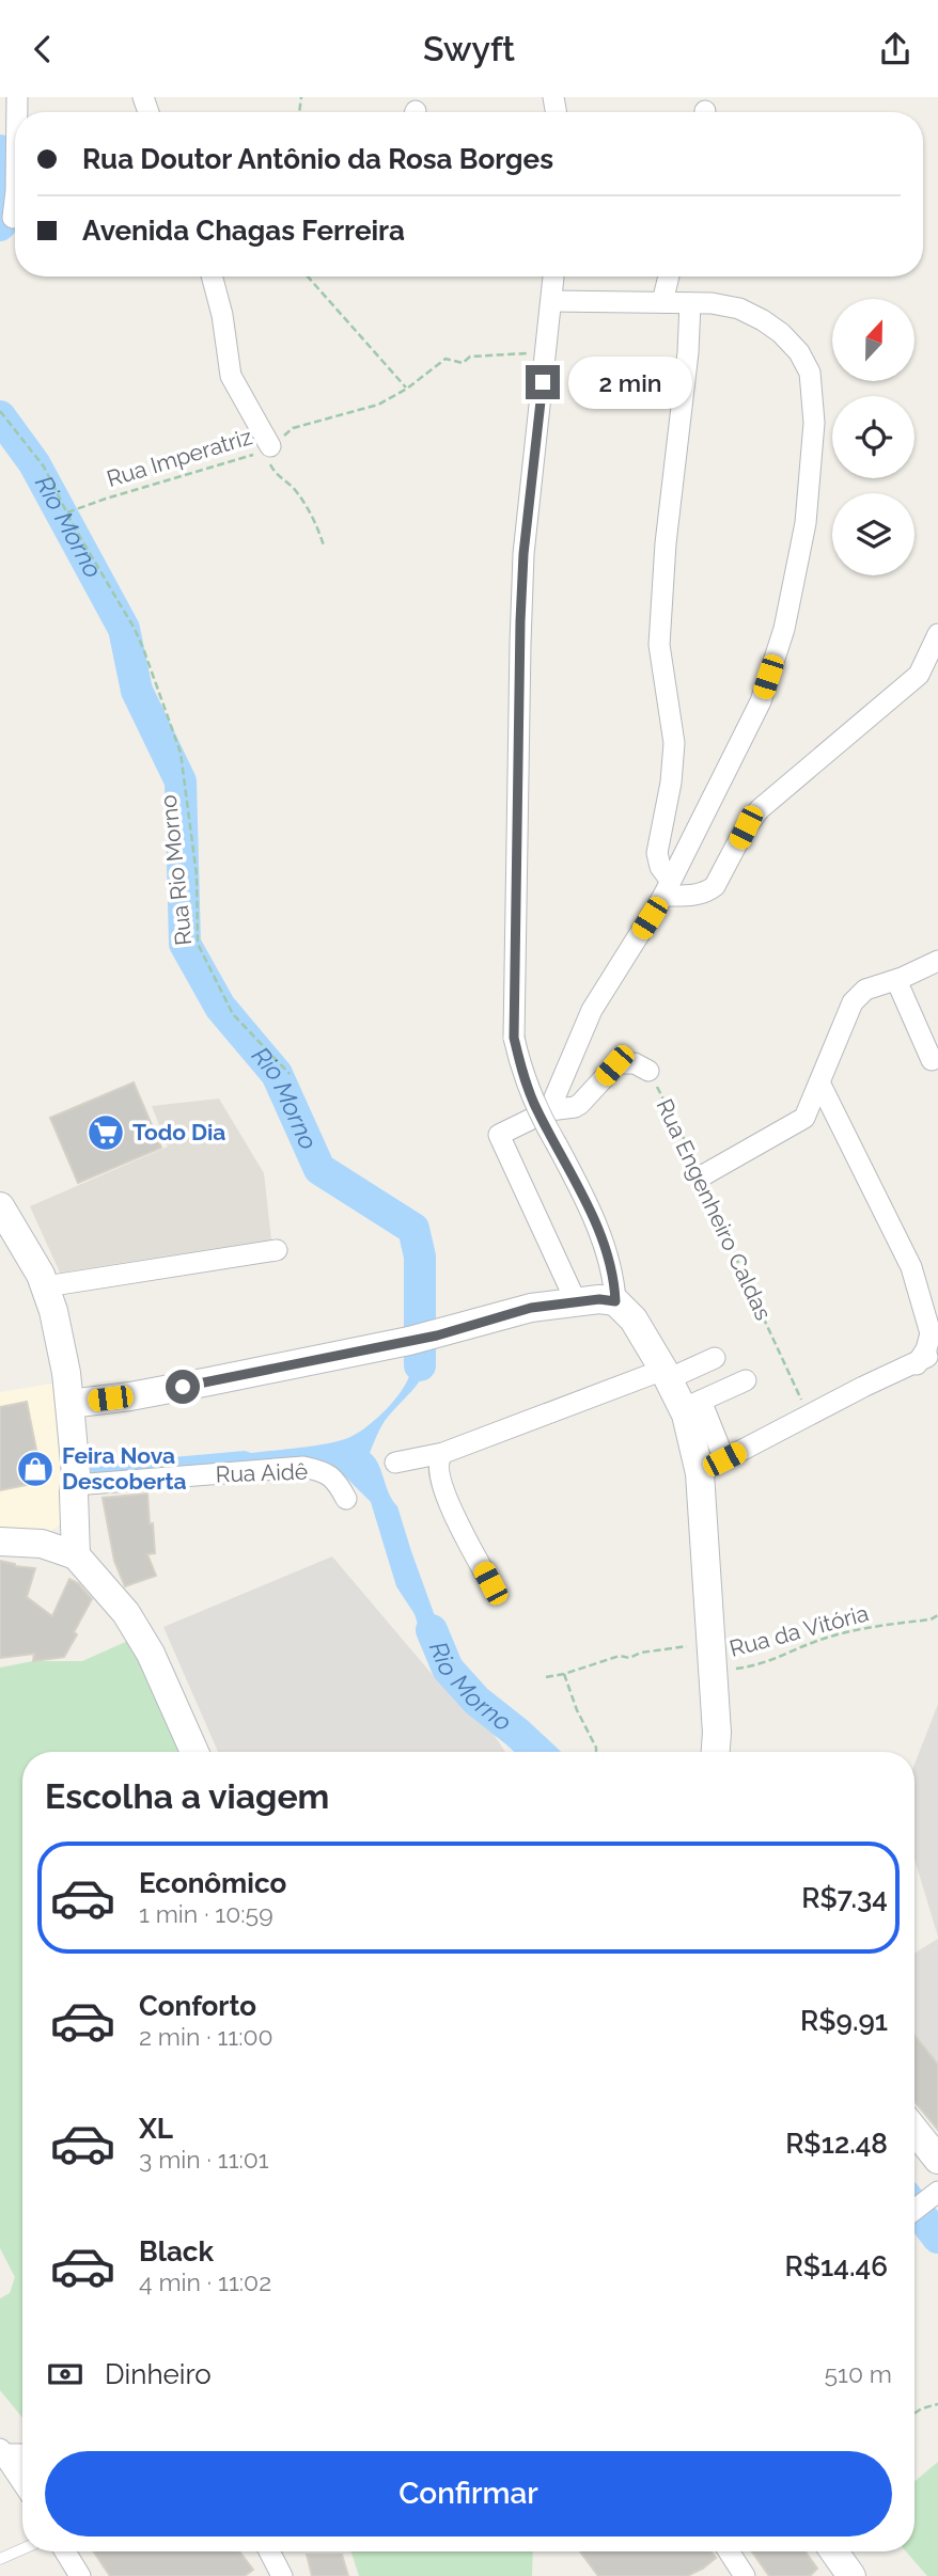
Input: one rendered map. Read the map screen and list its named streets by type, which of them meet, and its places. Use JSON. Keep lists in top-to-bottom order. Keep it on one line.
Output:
{"streets":{"street":["Rua Engenheiro Caldas","Rua Aidê"],"path":["Rua Imperatriz","Rua Rio Morno","Rua da Vitória"]},"crossings":[["Rua Imperatriz","Rua Rio Morno"]],"water":["Rio Morno"],"places":{"supermarket":["Todo Dia"],"shop":["Feira Nova Descoberta"]},"north":"top","page":{"header":"Swyft","banner":["Rua Doutor Antônio da Rosa Borges","Avenida Chagas Ferreira"],"bubble":"2 min","heading":"Escolha a viagem","list":[{"name":"Econômico","note":"1 min · 10:59","value":"R$7.34"},{"name":"Conforto","note":"2 min · 11:00","value":"R$9.91"},{"name":"XL","note":"3 min · 11:01","value":"R$12.48"},{"name":"Black","note":"4 min · 11:02","value":"R$14.46"}],"pay":["Dinheiro","510 m"],"buttons":"Confirmar"}}
